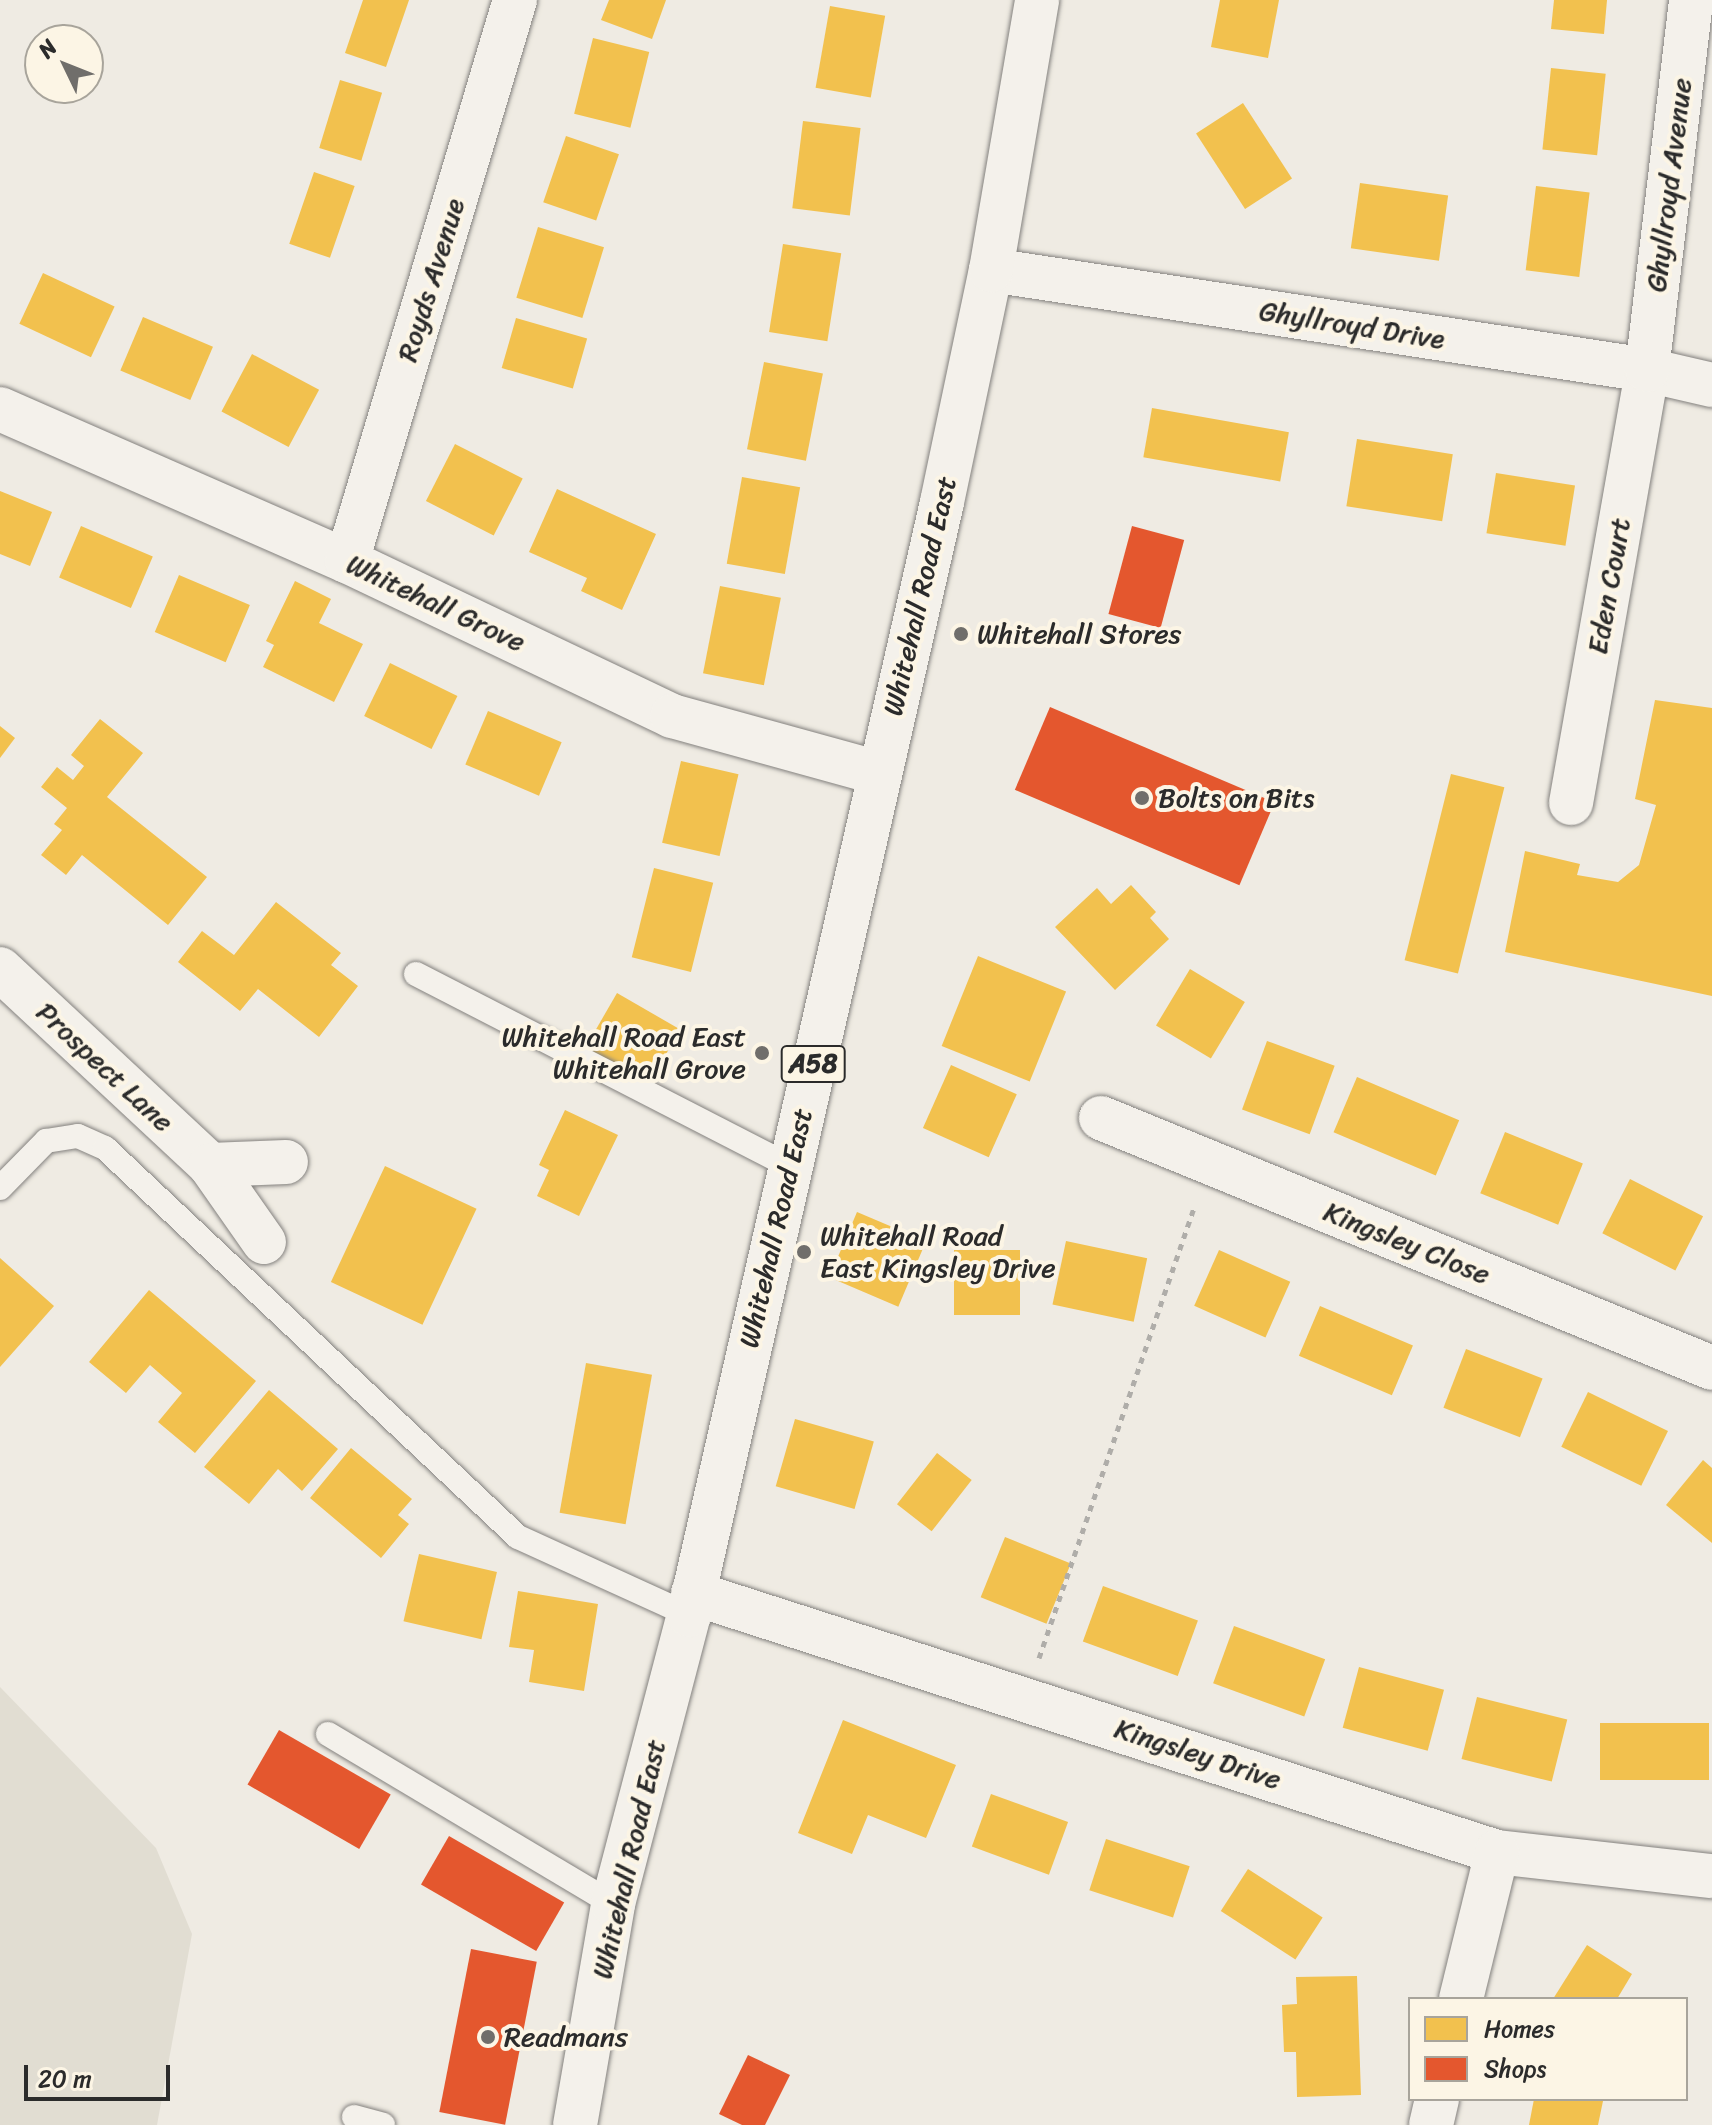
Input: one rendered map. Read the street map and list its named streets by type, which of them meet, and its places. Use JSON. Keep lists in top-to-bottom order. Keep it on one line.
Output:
{"streets":{"street":["Ghyllroyd Avenue","Royds Avenue","Ghyllroyd Drive","Eden Court","Whitehall Road East","Whitehall Grove","A58","Prospect Lane","Kingsley Close","Kingsley Drive"]},"crossings":[["Ghyllroyd Avenue","Ghyllroyd Drive"],["Ghyllroyd Avenue","Eden Court"],["Royds Avenue","Whitehall Grove"],["Ghyllroyd Drive","Eden Court"],["Ghyllroyd Drive","Whitehall Road East"],["Whitehall Road East","Whitehall Grove"],["Whitehall Road East","Kingsley Drive"]],"places":["Whitehall Stores","Bolts on Bits","Whitehall Road East Whitehall Grove","Whitehall Road East Kingsley Drive","Readmans"],"legend":["Homes","Shops"],"scale_bar":"20 m","north":"top left"}
